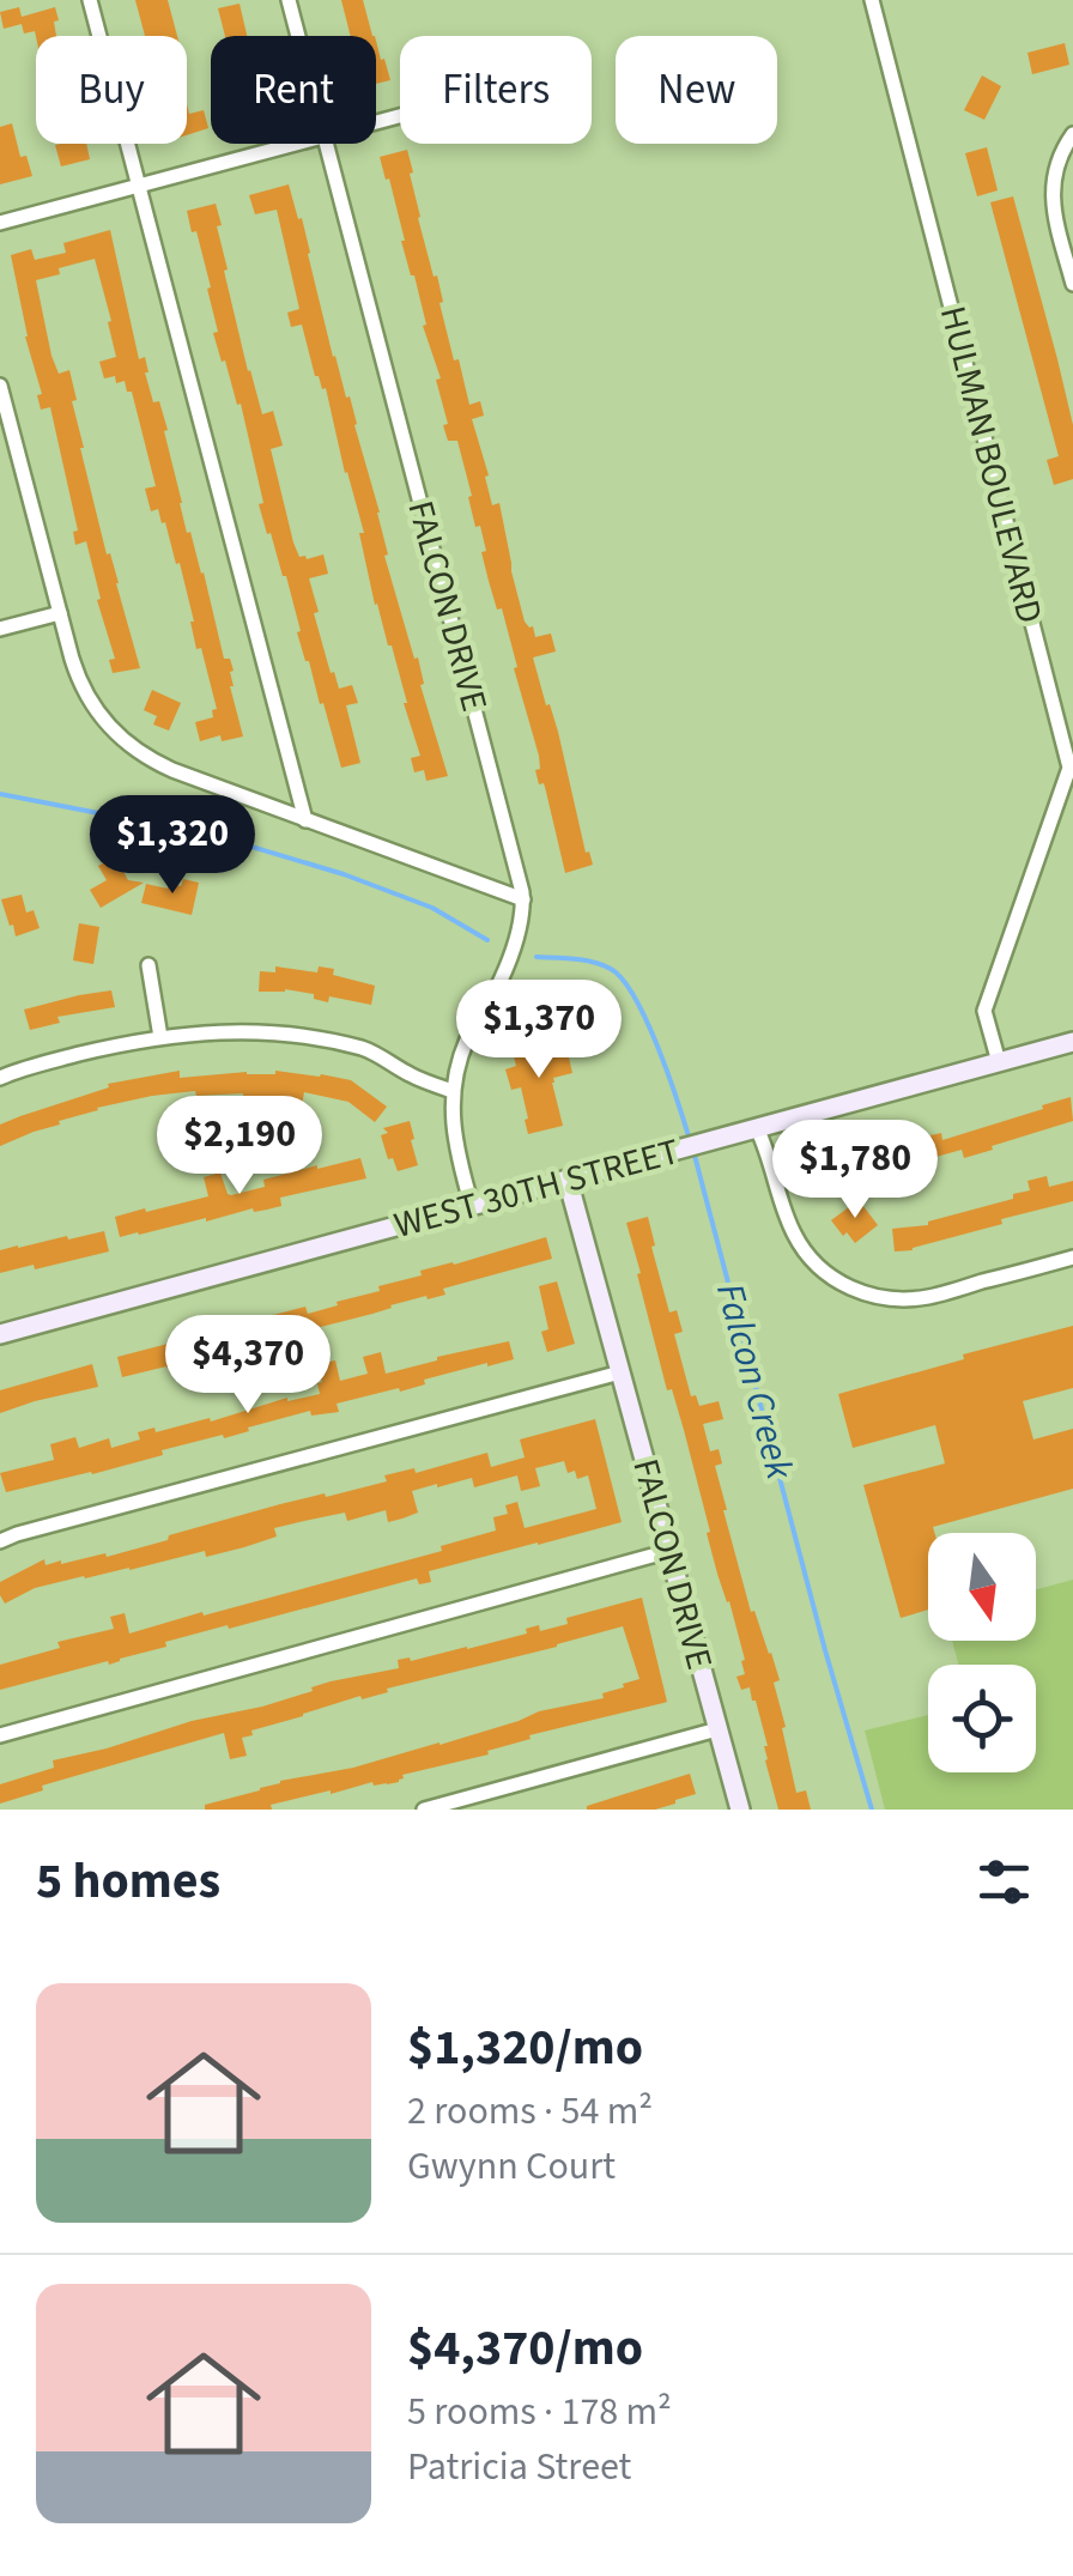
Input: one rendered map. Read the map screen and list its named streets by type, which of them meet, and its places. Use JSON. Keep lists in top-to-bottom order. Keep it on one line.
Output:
{"streets":{"main road":["FALCON DRIVE","WEST 30TH STREET"],"street":["HULMAN BOULEVARD"]},"crossings":[["HULMAN BOULEVARD","WEST 30TH STREET"],["FALCON DRIVE","WEST 30TH STREET"]],"water":["Falcon Creek"],"north":"bottom","page":{"chip":["Buy","Rent","Filters","New"],"price":["$1,320","$1,370","$2,190","$1,780","$4,370"],"heading":"5 homes","list":[{"name":"$1,320/mo","note":"2 rooms · 54 m² · Gwynn Court"},{"name":"$4,370/mo","note":"5 rooms · 178 m² · Patricia Street"}]}}
